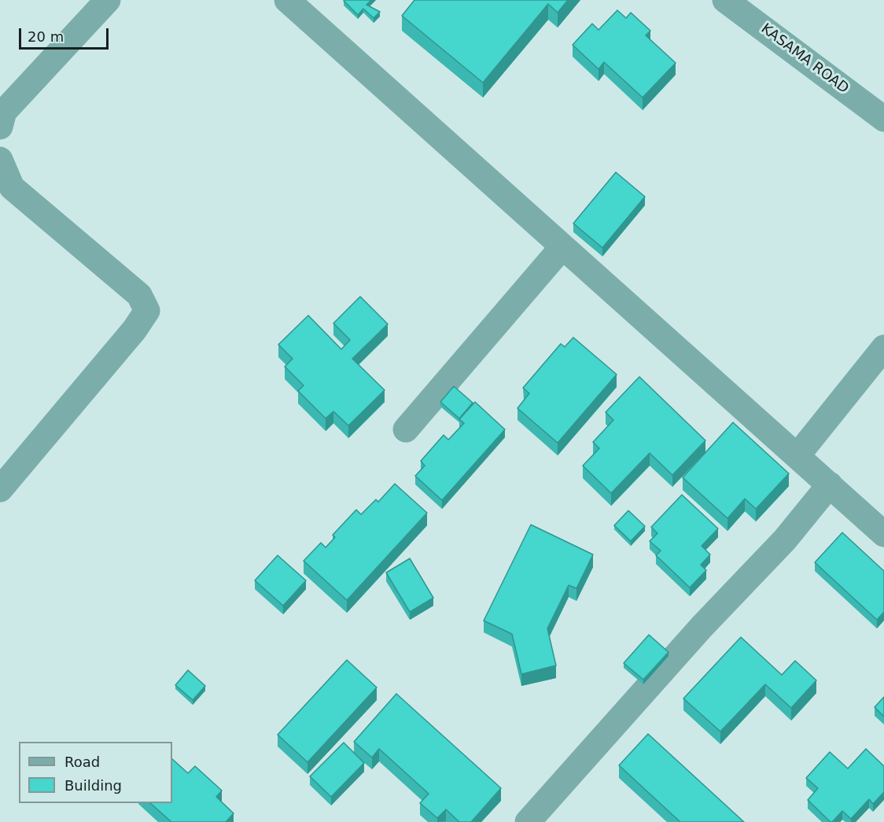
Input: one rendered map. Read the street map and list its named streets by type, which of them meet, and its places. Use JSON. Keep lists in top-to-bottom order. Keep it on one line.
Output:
{"streets":{"street":["KASAMA ROAD"]},"legend":["Road","Building"],"scale_bar":"20 m"}
